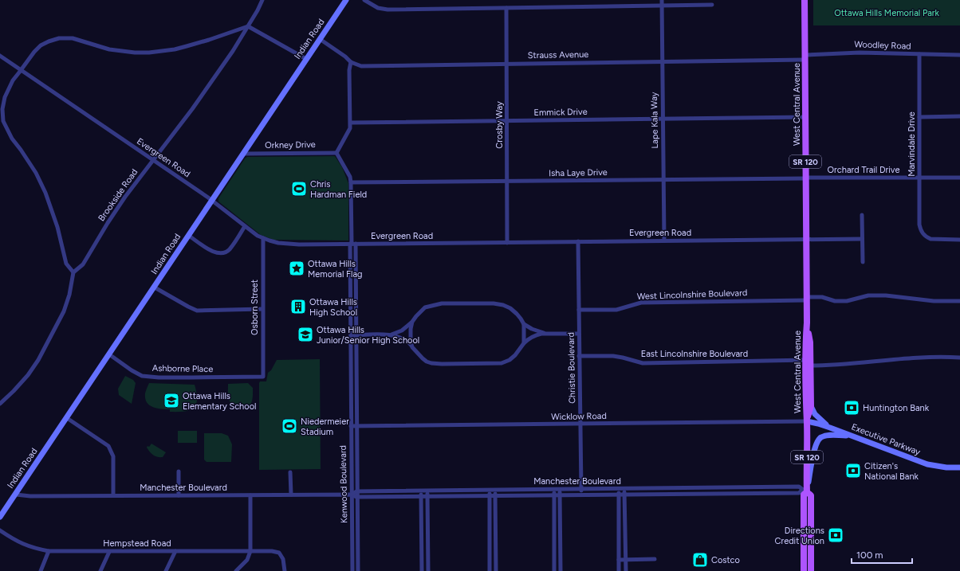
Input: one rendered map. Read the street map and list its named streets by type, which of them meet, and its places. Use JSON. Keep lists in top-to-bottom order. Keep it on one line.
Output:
{"streets":{"main road":["West Central Avenue","SR 120"],"street":["Indian Road","Woodley Road","Strauss Avenue","Emmick Drive","Lape Kala Way","Crosby Way","Marvindale Drive","Orkney Drive","Evergreen Road","Orchard Trail Drive","Isha Laye Drive","Brookside Road","West Lincolnshire Boulevard","Osborn Street","East Lincolnshire Boulevard","Christie Boulevard","Ashborne Place","Wicklow Road","Executive Parkway","Manchester Boulevard","Kenwood Boulevard","Hempstead Road"]},"crossings":[["Indian Road","Strauss Avenue"],["Indian Road","Orkney Drive"],["Indian Road","Evergreen Road"],["Indian Road","Ashborne Place"],["Indian Road","Manchester Boulevard"],["Woodley Road","Strauss Avenue"],["Woodley Road","West Central Avenue"],["Woodley Road","Marvindale Drive"],["Strauss Avenue","West Central Avenue"],["Strauss Avenue","Lape Kala Way"],["Strauss Avenue","Crosby Way"],["West Central Avenue","Emmick Drive"],["West Central Avenue","Evergreen Road"],["West Central Avenue","Orchard Trail Drive"],["West Central Avenue","Isha Laye Drive"],["West Central Avenue","West Lincolnshire Boulevard"],["West Central Avenue","East Lincolnshire Boulevard"],["West Central Avenue","Wicklow Road"],["West Central Avenue","Executive Parkway"],["West Central Avenue","Manchester Boulevard"],["Emmick Drive","Lape Kala Way"],["Emmick Drive","Crosby Way"],["Lape Kala Way","Evergreen Road"],["Lape Kala Way","Isha Laye Drive"],["Crosby Way","Evergreen Road"],["Crosby Way","Isha Laye Drive"],["Marvindale Drive","Orchard Trail Drive"],["Evergreen Road","Brookside Road"],["Evergreen Road","Osborn Street"],["Evergreen Road","Christie Boulevard"],["Evergreen Road","Kenwood Boulevard"],["Orchard Trail Drive","Isha Laye Drive"],["West Lincolnshire Boulevard","Christie Boulevard"],["Osborn Street","Ashborne Place"],["East Lincolnshire Boulevard","Christie Boulevard"],["Christie Boulevard","Wicklow Road"],["Christie Boulevard","Manchester Boulevard"],["Wicklow Road","Executive Parkway"],["Wicklow Road","Kenwood Boulevard"],["Manchester Boulevard","Kenwood Boulevard"]],"parks":["Ottawa Hills Memorial Park"],"places":{"sports":["Chris Hardman Field","Niedermeier Stadium"],"place":["Ottawa Hills Memorial Flag"],"building":["Ottawa Hills High School"],"school or university":["Ottawa Hills Junior/Senior High School","Ottawa Hills Elementary School"],"bank":["Huntington Bank","Citizen's National Bank","Directions Credit Union"],"shop":["Costco"]},"scale_bar":"100 m"}
